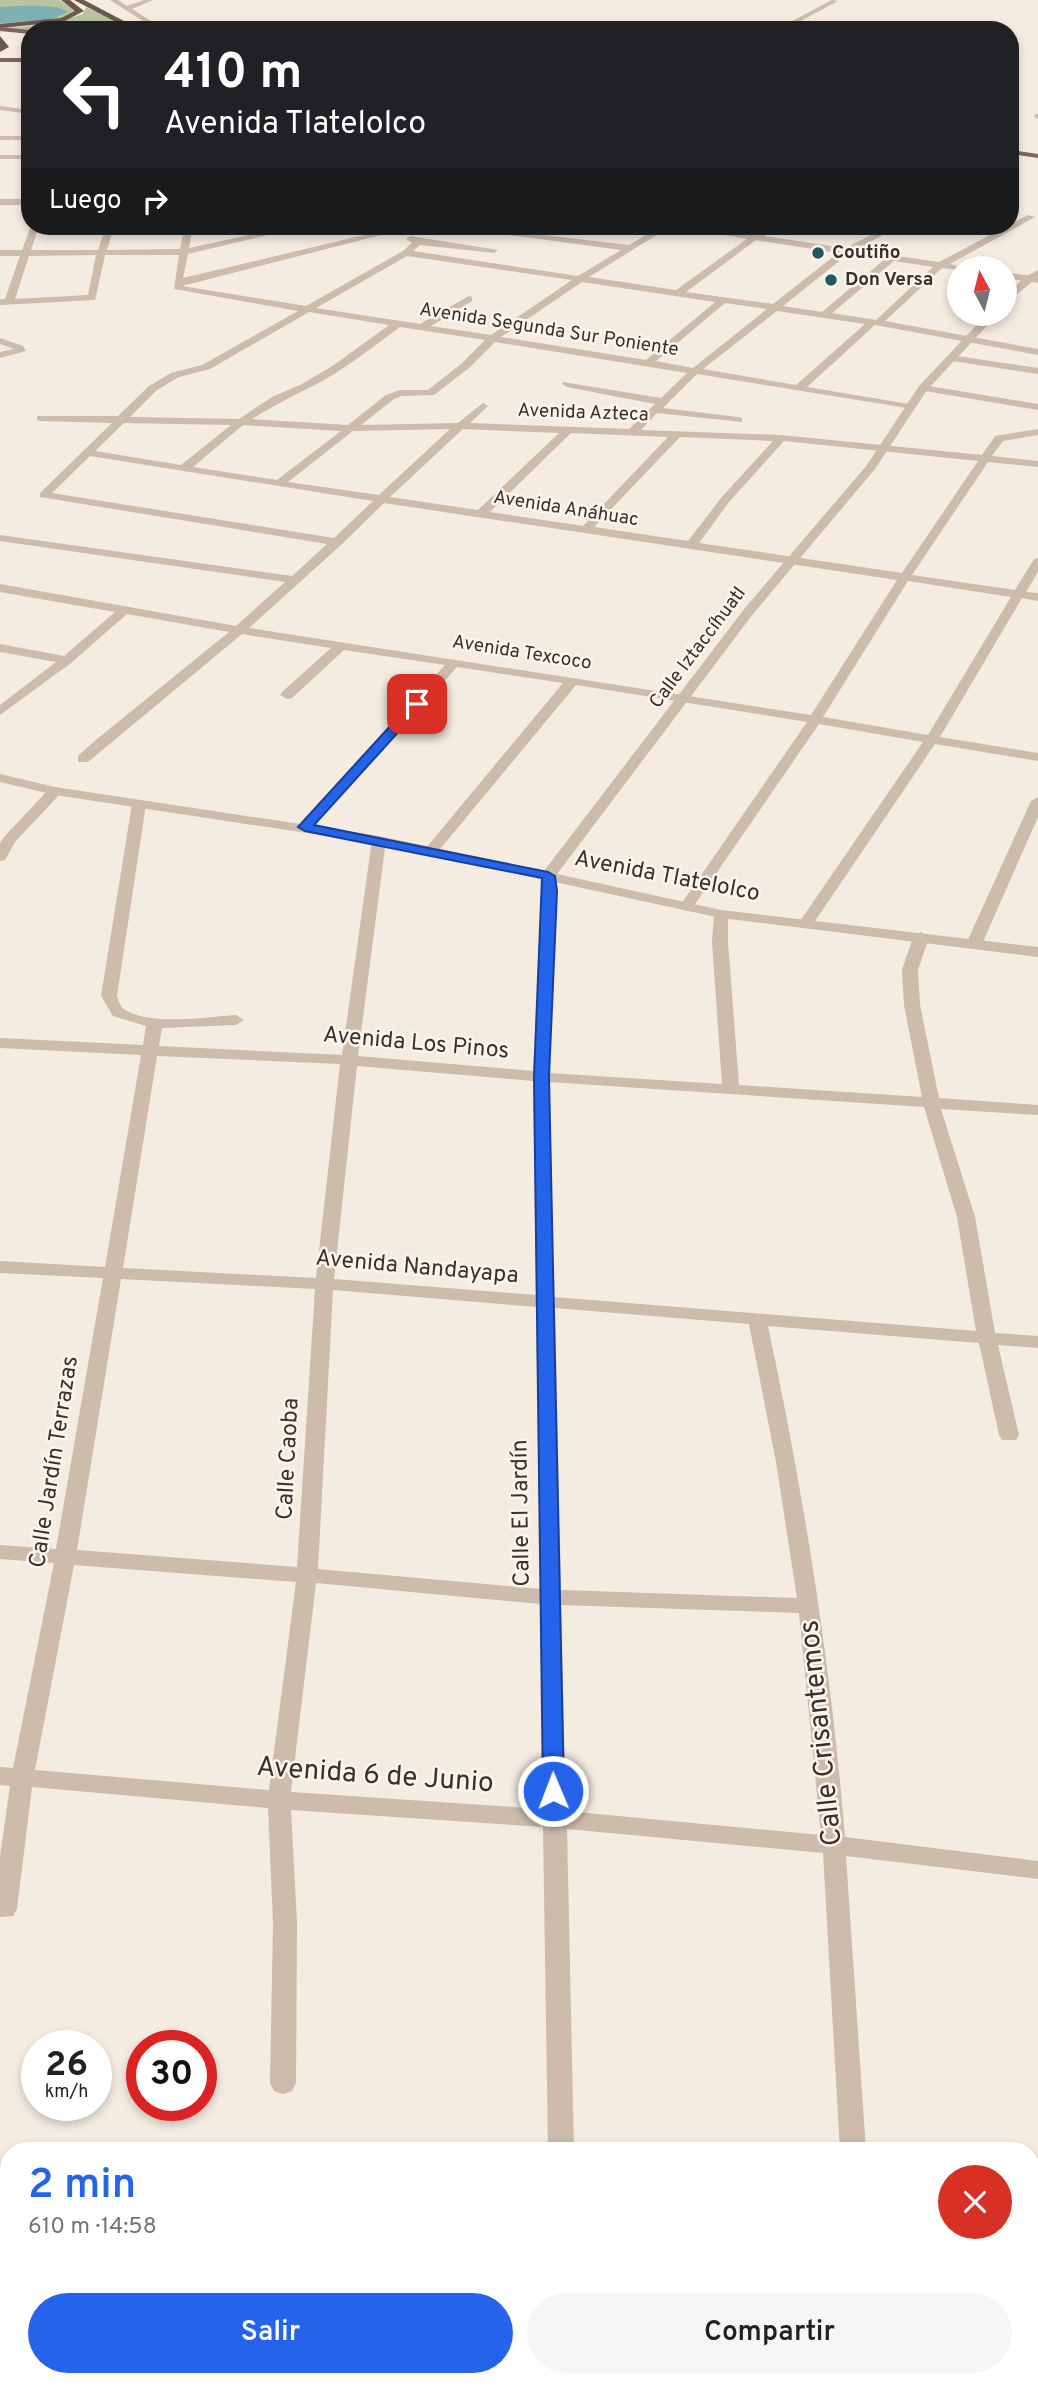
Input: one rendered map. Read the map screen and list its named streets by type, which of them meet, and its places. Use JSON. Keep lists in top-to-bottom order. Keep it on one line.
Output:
{"streets":{"street":["Avenida Segunda Sur Poniente","Avenida Azteca","Avenida Anáhuac","Calle Iztaccíhuatl","Avenida Texcoco","Avenida Tlatelolco","Avenida Los Pinos","Avenida Nandayapa","Calle Caoba","Calle Jardín Terrazas","Calle El Jardín","Calle Crisantemos","Avenida 6 de Junio"]},"crossings":[["Avenida Segunda Sur Poniente","Calle Iztaccíhuatl"],["Avenida Azteca","Calle Iztaccíhuatl"],["Avenida Anáhuac","Calle Iztaccíhuatl"],["Calle Iztaccíhuatl","Avenida Texcoco"],["Calle Iztaccíhuatl","Avenida Tlatelolco"],["Calle Iztaccíhuatl","Calle El Jardín"],["Avenida Tlatelolco","Calle Caoba"],["Avenida Tlatelolco","Calle El Jardín"],["Avenida Los Pinos","Calle Caoba"],["Avenida Los Pinos","Calle Jardín Terrazas"],["Avenida Los Pinos","Calle El Jardín"],["Avenida Nandayapa","Calle Caoba"],["Avenida Nandayapa","Calle Jardín Terrazas"],["Avenida Nandayapa","Calle El Jardín"],["Avenida Nandayapa","Calle Crisantemos"],["Calle Caoba","Avenida 6 de Junio"],["Calle Jardín Terrazas","Avenida 6 de Junio"],["Calle El Jardín","Avenida 6 de Junio"],["Calle Crisantemos","Avenida 6 de Junio"]],"places":["Coutiño","Don Versa"],"north":"top","page":{"turn":["410 m","Avenida Tlatelolco"],"then":"Luego","speed":"26 km/h","limit":"30","heading":["2 min","610 m · 14:58"],"buttons":["Salir","Compartir"]}}
